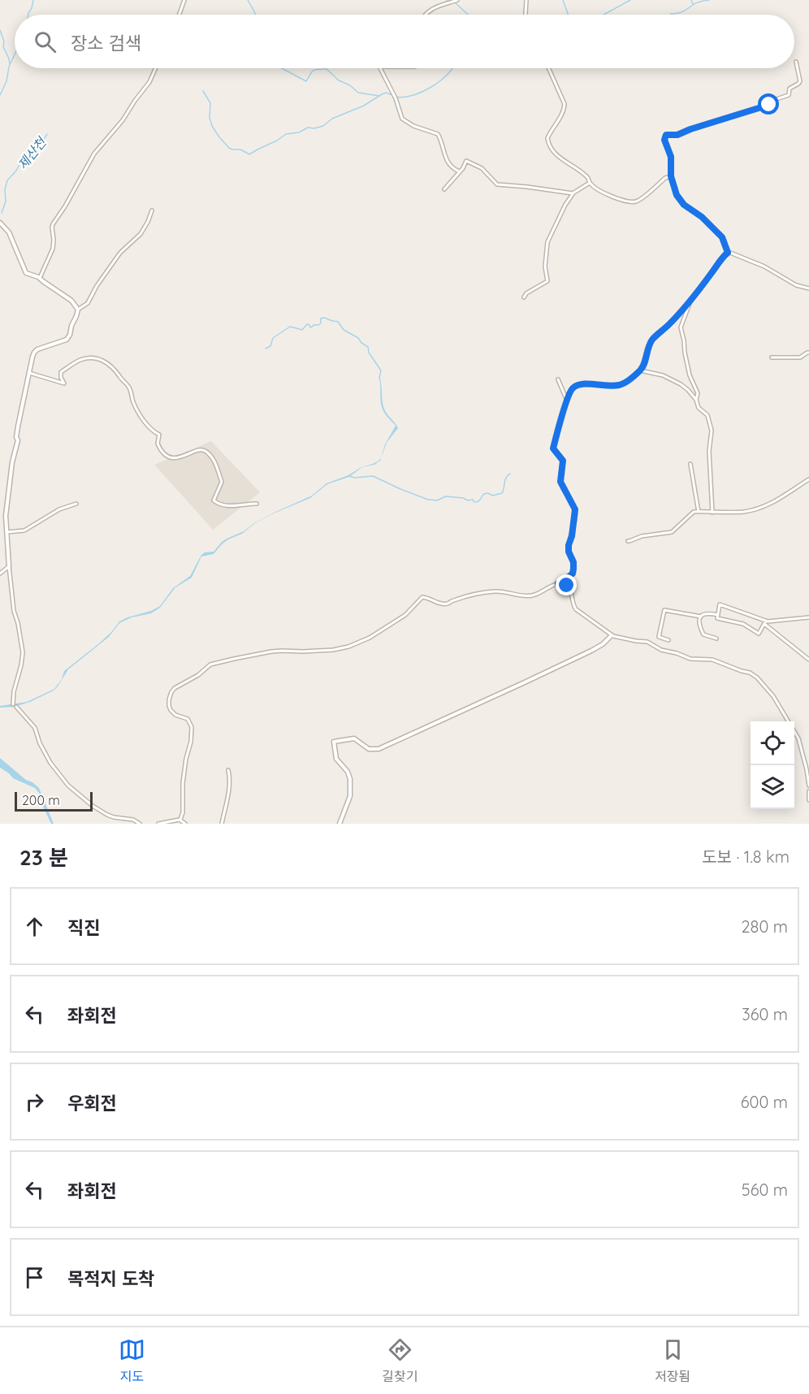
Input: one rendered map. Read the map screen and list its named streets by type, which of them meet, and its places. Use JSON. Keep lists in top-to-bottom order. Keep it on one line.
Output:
{"water":["제산천"],"scale_bar":"200 m","page":{"search":"장소 검색","scale":"200 m","heading":["23 분","도보 · 1.8 km"],"list":[["직진","280 m"],["좌회전","360 m"],["우회전","600 m"],["좌회전","560 m"],"목적지 도착"],"nav":["지도","길찾기","저장됨"]}}
